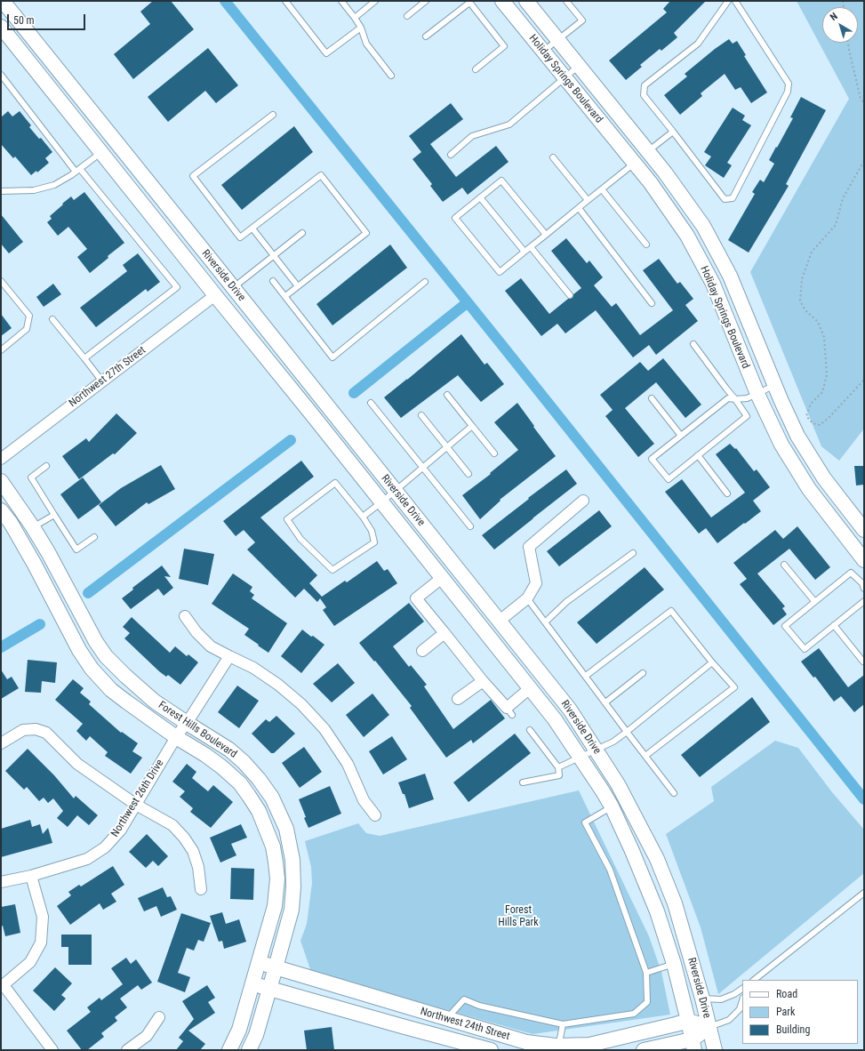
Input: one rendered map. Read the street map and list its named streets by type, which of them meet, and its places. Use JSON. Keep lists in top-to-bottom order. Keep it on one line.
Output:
{"streets":{"street":["Holiday Springs Boulevard","Riverside Drive","Northwest 27th Street","Forest Hills Boulevard","Northwest 26th Drive","Northwest 24th Street"]},"crossings":[["Riverside Drive","Northwest 27th Street"],["Riverside Drive","Northwest 24th Street"],["Forest Hills Boulevard","Northwest 26th Drive"],["Forest Hills Boulevard","Northwest 24th Street"]],"parks":["Forest Hills Park"],"legend":["Road","Park","Building"],"scale_bar":"50 m","north":"top left"}
